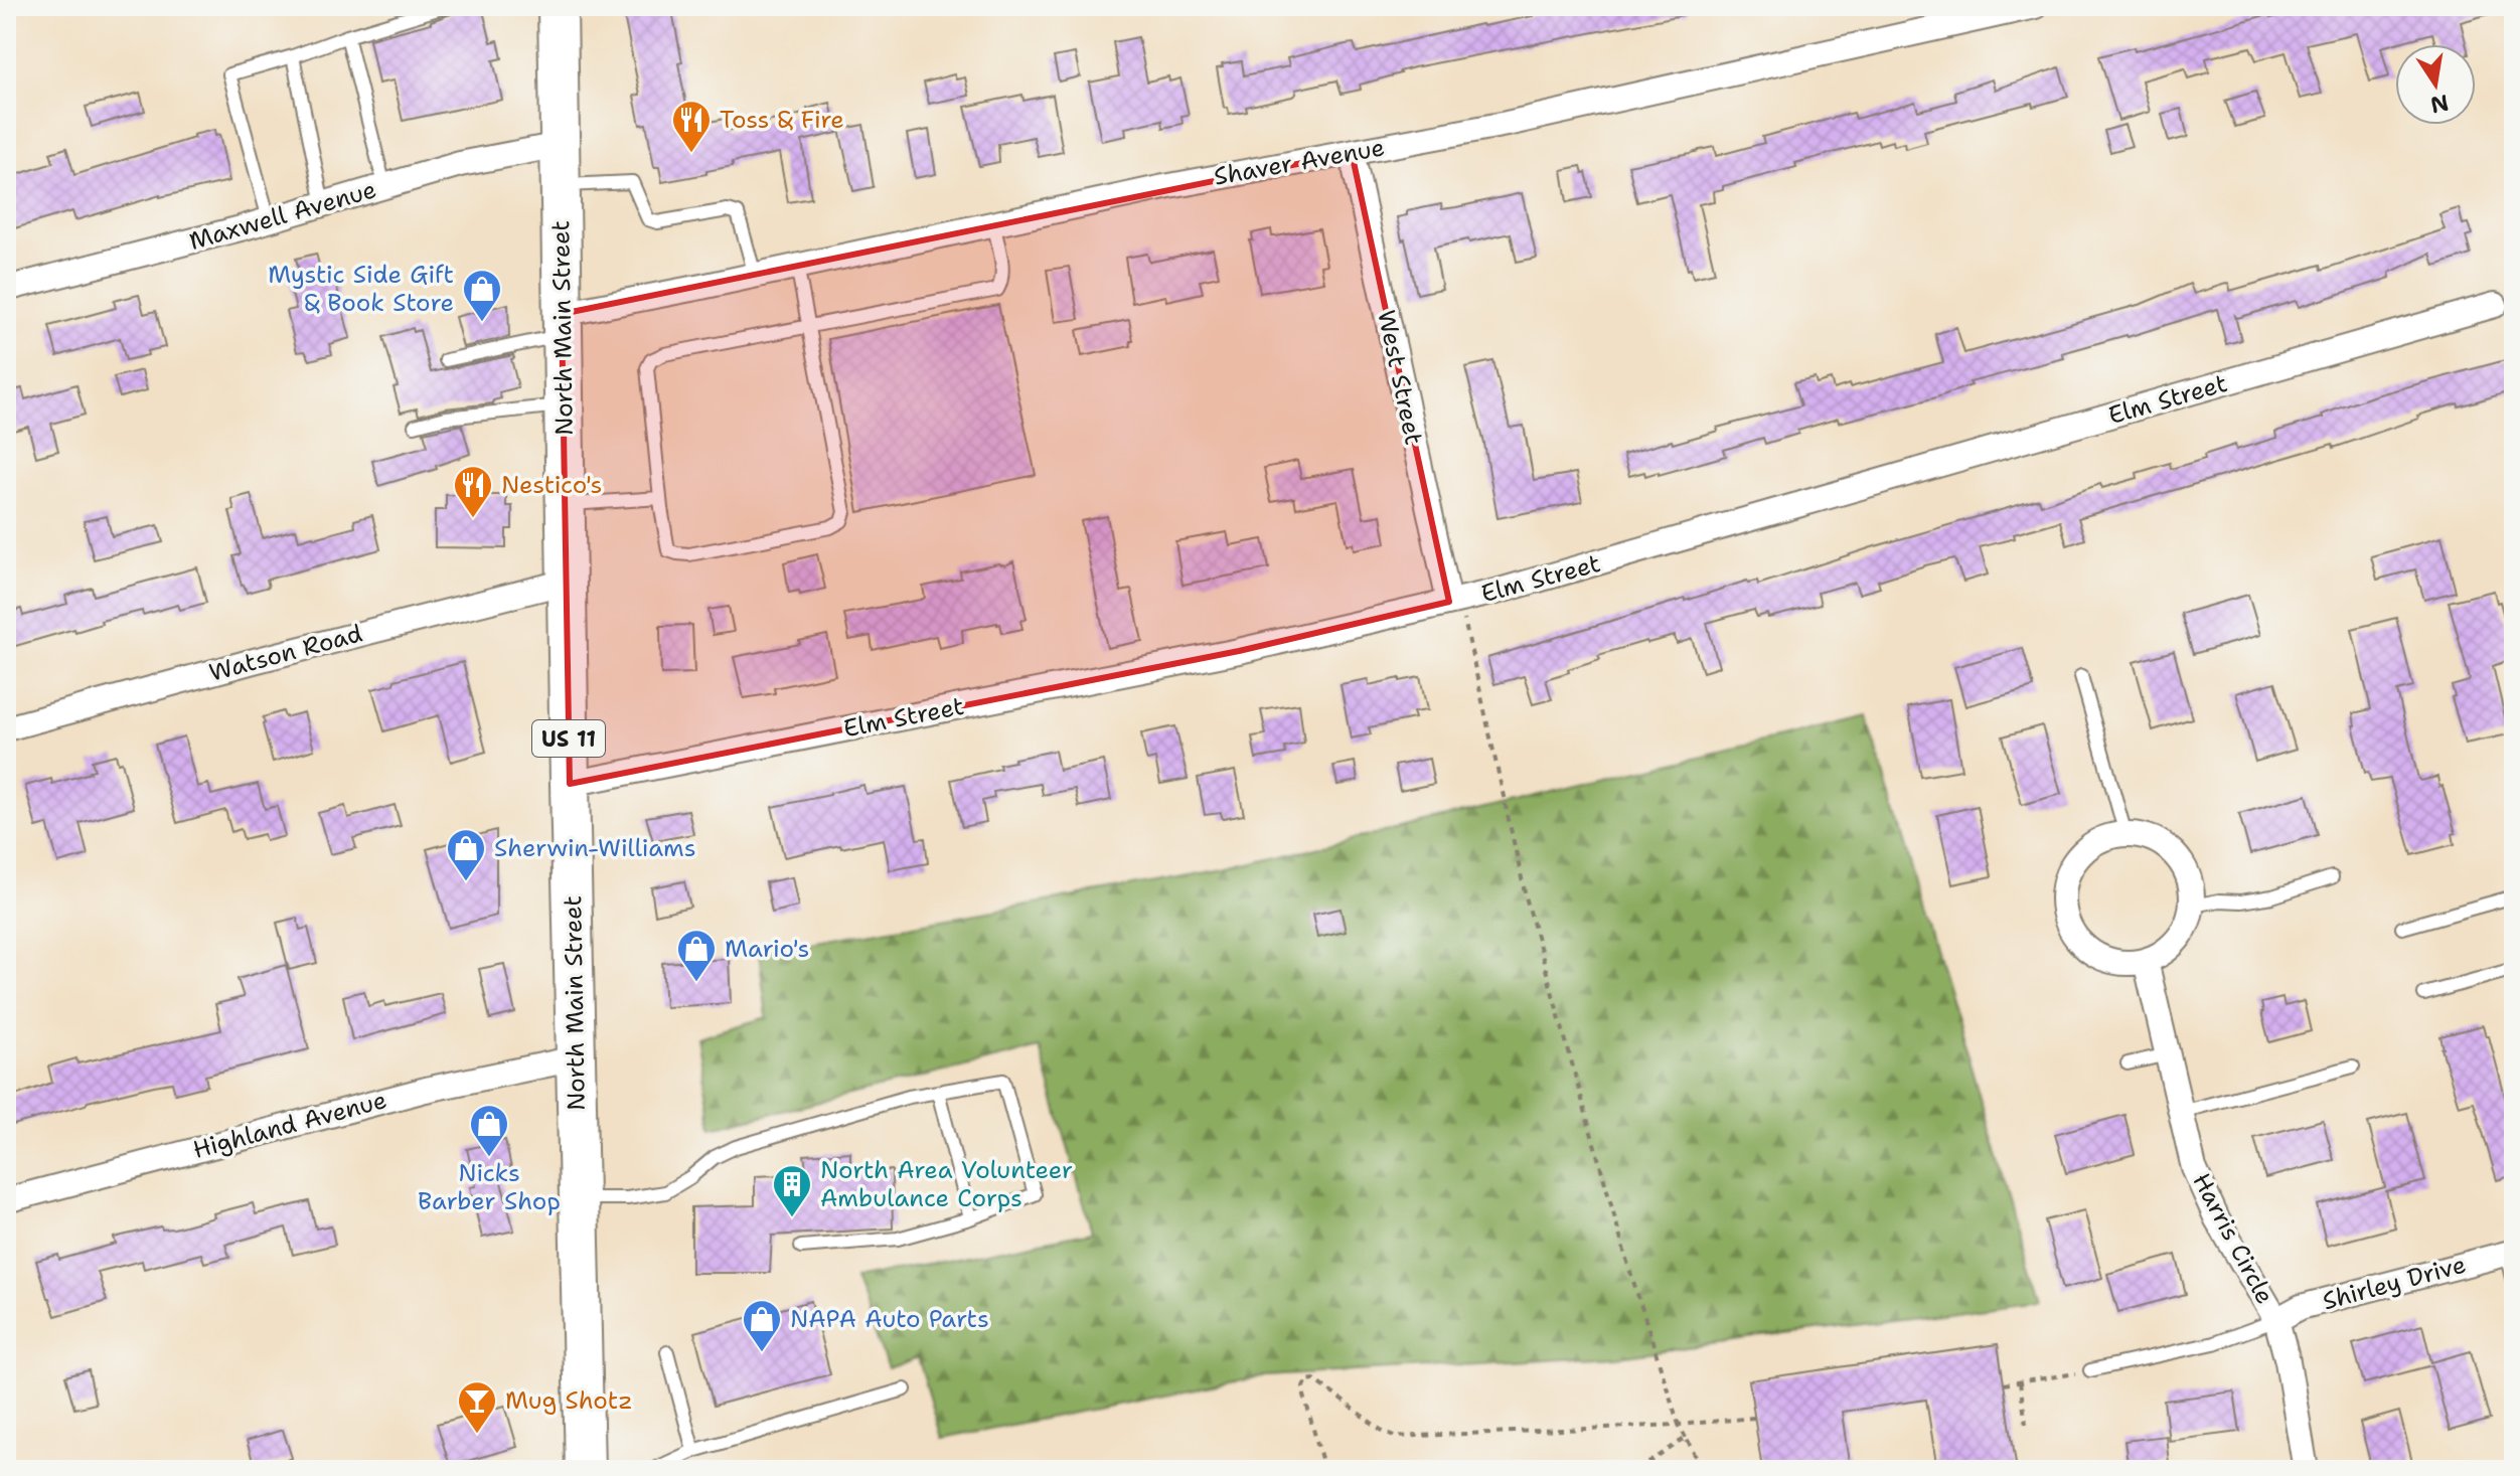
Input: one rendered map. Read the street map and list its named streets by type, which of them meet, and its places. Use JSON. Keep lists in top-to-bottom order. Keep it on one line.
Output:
{"streets":{"main road":["North Main Street","US 11"],"street":["Shaver Avenue","Maxwell Avenue","West Street","Elm Street","Watson Road","Highland Avenue","Harris Circle","Shirley Drive"]},"crossings":[["Shaver Avenue","North Main Street"],["Shaver Avenue","West Street"],["Maxwell Avenue","North Main Street"],["North Main Street","Elm Street"],["North Main Street","Watson Road"],["North Main Street","Highland Avenue"],["West Street","Elm Street"],["Harris Circle","Shirley Drive"]],"places":{"restaurant":["Toss & Fire","Nestico's"],"shop":["Mystic Side Gift & Book Store","Sherwin-Williams","Mario's","Nicks Barber Shop","NAPA Auto Parts"],"building":["North Area Volunteer Ambulance Corps"],"bar":["Mug Shotz"]},"north":"bottom"}
